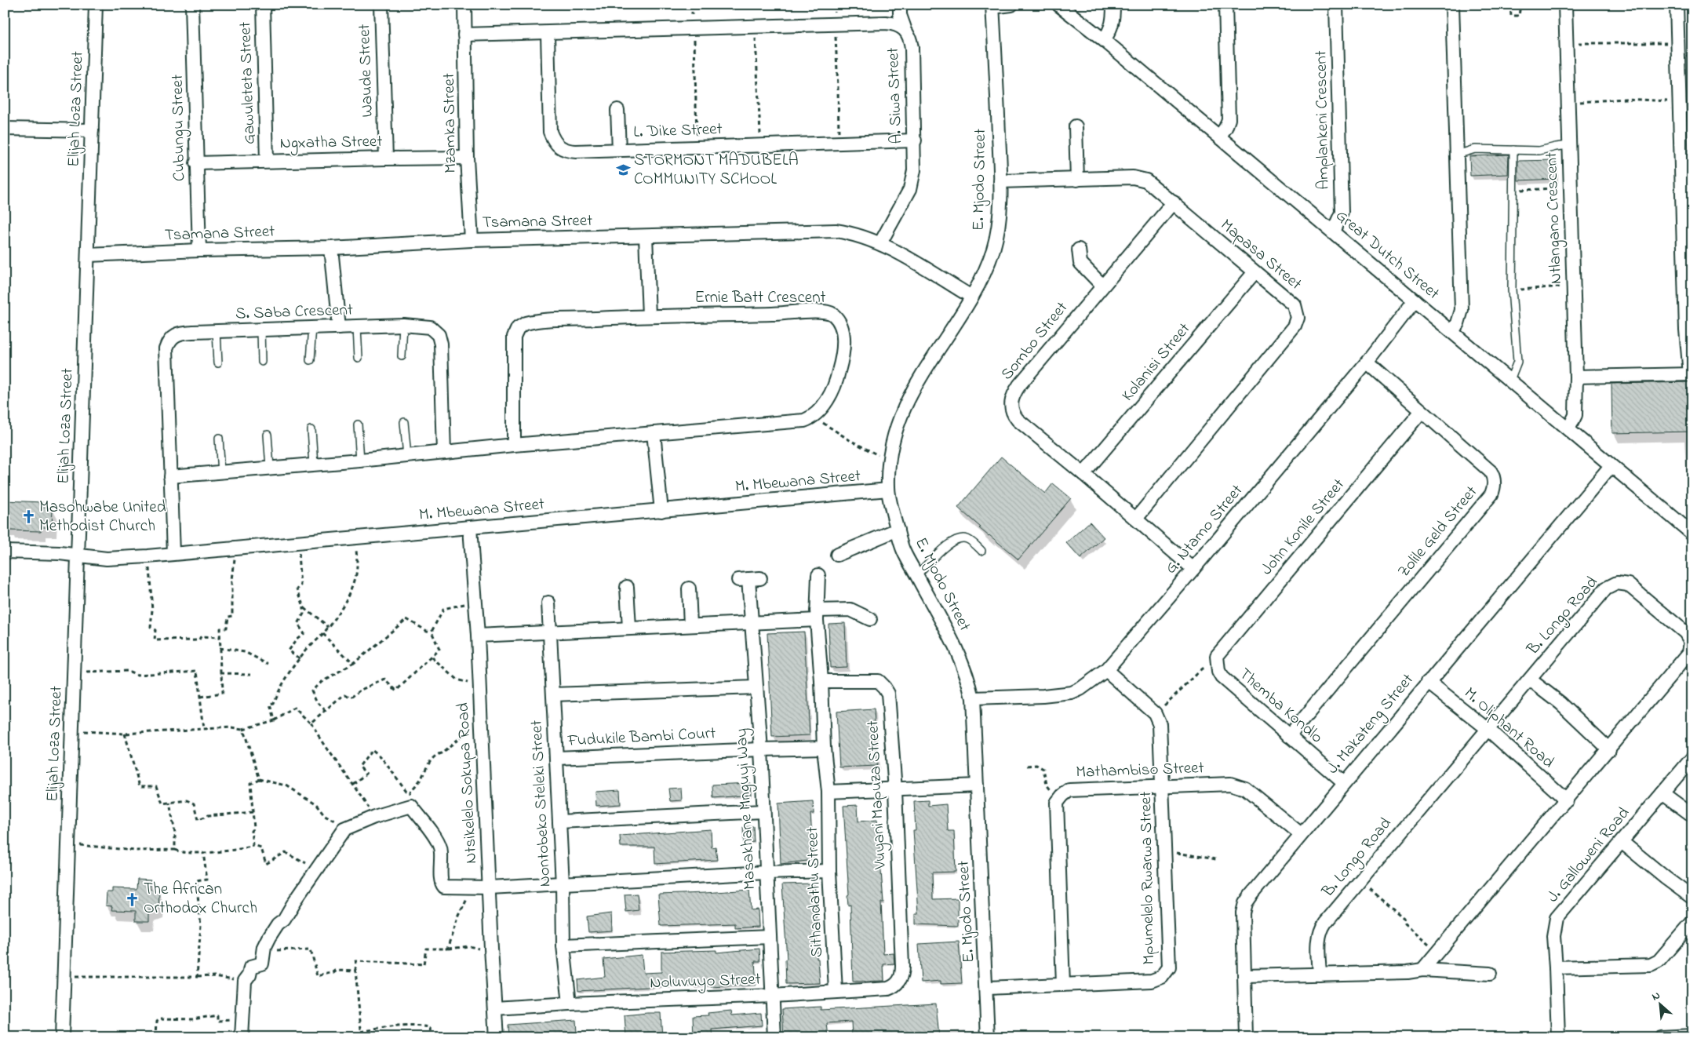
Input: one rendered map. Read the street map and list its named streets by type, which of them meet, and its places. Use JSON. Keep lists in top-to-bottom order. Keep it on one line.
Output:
{"streets":{"street":["Waude Street","Gawuleteta Street","A. Siwa Street","Elijah Loza Street","Amplankeni Crescent","Mzamka Street","Cubungu Street","L. Dike Street","Ngxatha Street","E. Mjodo Street","Ntlangano Crescent","Tsamana Street","Mapasa Street","Great Dutch Street","Ernie Batt Crescent","S. Saba Crescent","Sombo Street","Kolanisi Street","M. Mbewana Street","John Konile Street","G. Ntamo Street","Zolile Geld Street","B. Longo Road","Themba Kondlo","J. Makateng Street","M. Oliphant Road","Fudukile Bambi Court","Mathambiso Street","Ntsikelelo Sokupa Road","Vuyani Mapuza Street","Nontobeko Steleki Street","Masakhane Mnguyi Way","J. Galloweni Road","Mpumelelo Rwarwa Street","Sithandathu Street","Noluvuyo Street"]},"crossings":[["Waude Street","Ngxatha Street"],["Gawuleteta Street","Ngxatha Street"],["A. Siwa Street","Mzamka Street"],["A. Siwa Street","L. Dike Street"],["A. Siwa Street","Tsamana Street"],["Elijah Loza Street","Tsamana Street"],["Elijah Loza Street","M. Mbewana Street"],["Amplankeni Crescent","Great Dutch Street"],["Mzamka Street","Ngxatha Street"],["Mzamka Street","Tsamana Street"],["Cubungu Street","Ngxatha Street"],["Cubungu Street","Tsamana Street"],["E. Mjodo Street","Tsamana Street"],["E. Mjodo Street","Mapasa Street"],["E. Mjodo Street","M. Mbewana Street"],["E. Mjodo Street","G. Ntamo Street"],["E. Mjodo Street","Mpumelelo Rwarwa Street"],["Ntlangano Crescent","Great Dutch Street"],["Mapasa Street","Sombo Street"],["Mapasa Street","Kolanisi Street"],["Great Dutch Street","G. Ntamo Street"],["Great Dutch Street","J. Makateng Street"],["S. Saba Crescent","M. Mbewana Street"],["Sombo Street","Kolanisi Street"],["Sombo Street","G. Ntamo Street"],["M. Mbewana Street","Ntsikelelo Sokupa Road"],["John Konile Street","Zolile Geld Street"],["John Konile Street","Themba Kondlo"],["G. Ntamo Street","Zolile Geld Street"],["Zolile Geld Street","Themba Kondlo"],["B. Longo Road","M. Oliphant Road"],["Themba Kondlo","J. Makateng Street"],["J. Makateng Street","M. Oliphant Road"],["J. Makateng Street","Mathambiso Street"],["Fudukile Bambi Court","Nontobeko Steleki Street"],["Fudukile Bambi Court","Masakhane Mnguyi Way"],["Fudukile Bambi Court","Sithandathu Street"],["Mathambiso Street","Mpumelelo Rwarwa Street"],["Ntsikelelo Sokupa Road","Noluvuyo Street"],["Vuyani Mapuza Street","Sithandathu Street"],["Vuyani Mapuza Street","Noluvuyo Street"],["Nontobeko Steleki Street","Noluvuyo Street"],["Masakhane Mnguyi Way","Noluvuyo Street"],["Sithandathu Street","Noluvuyo Street"]],"places":{"school or university":["STORMONT MADUBELA COMMUNITY SCHOOL"],"church":["Masohwabe United Methodist Church","The African Orthodox Church"]},"north":"top left"}
